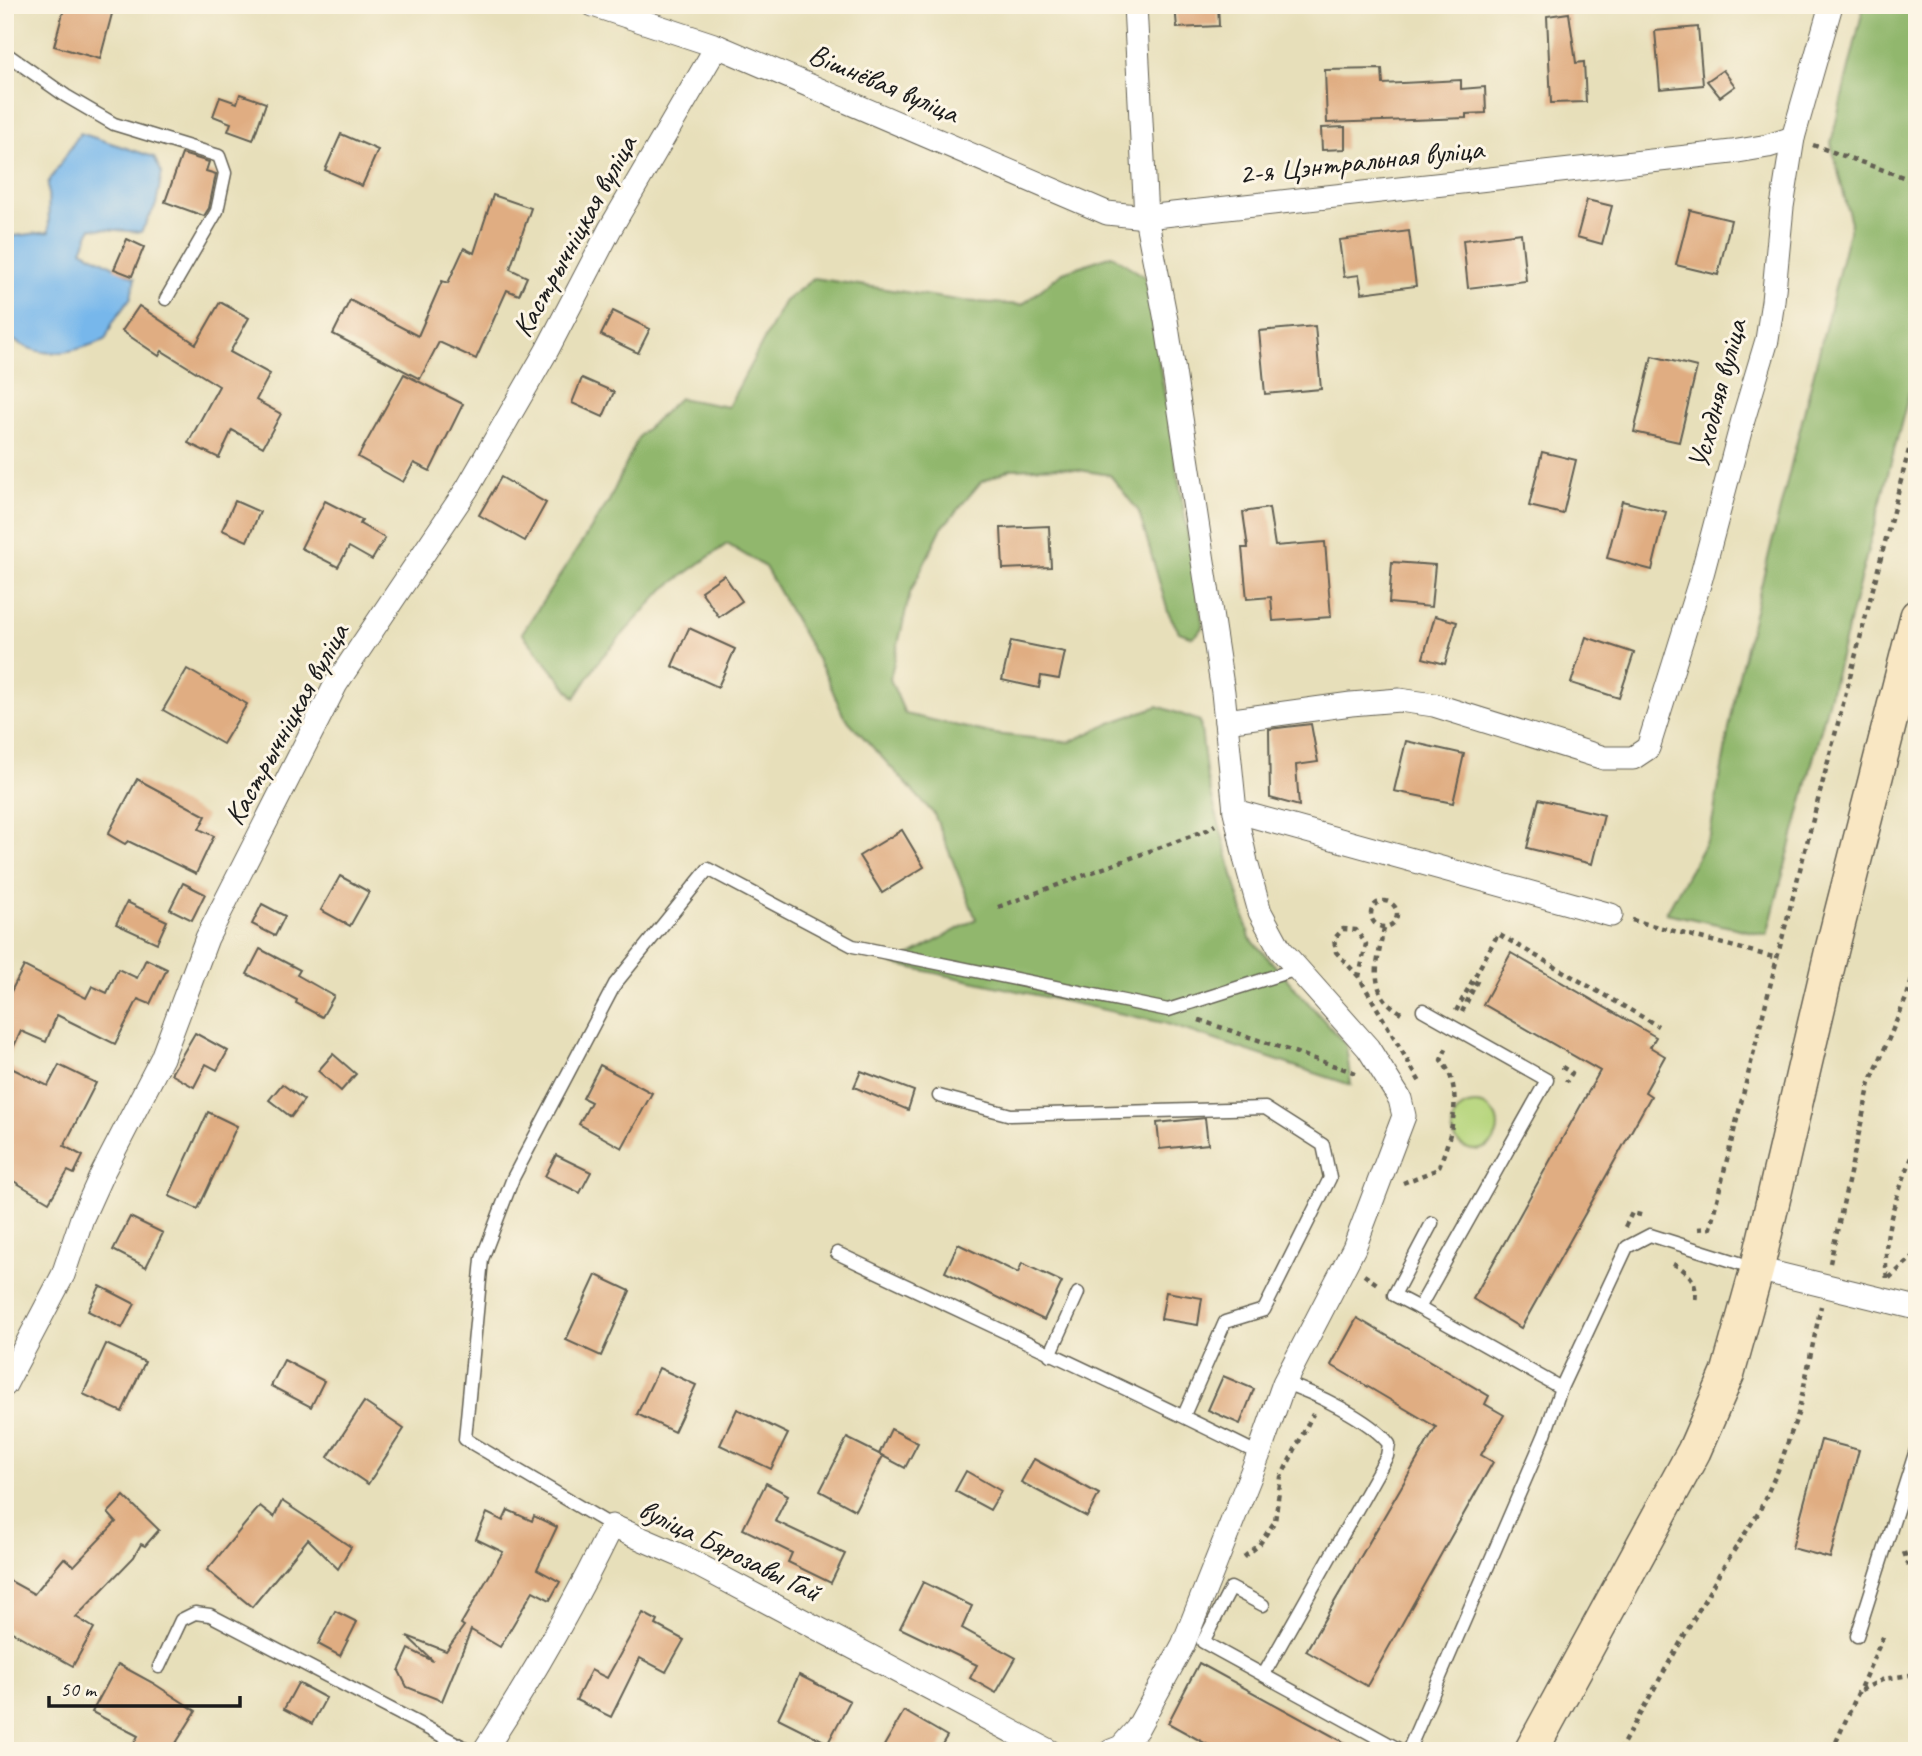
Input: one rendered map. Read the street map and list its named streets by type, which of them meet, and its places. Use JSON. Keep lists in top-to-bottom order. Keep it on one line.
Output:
{"streets":{"street":["Вішнёвая вуліца","2-я Цэнтральная вуліца","Кастрычніцкая вуліца","Усходняя вуліца","вуліца Бярозавы Гай"]},"crossings":[["Вішнёвая вуліца","2-я Цэнтральная вуліца"],["Вішнёвая вуліца","Кастрычніцкая вуліца"],["2-я Цэнтральная вуліца","Усходняя вуліца"]],"scale_bar":"50 m"}
